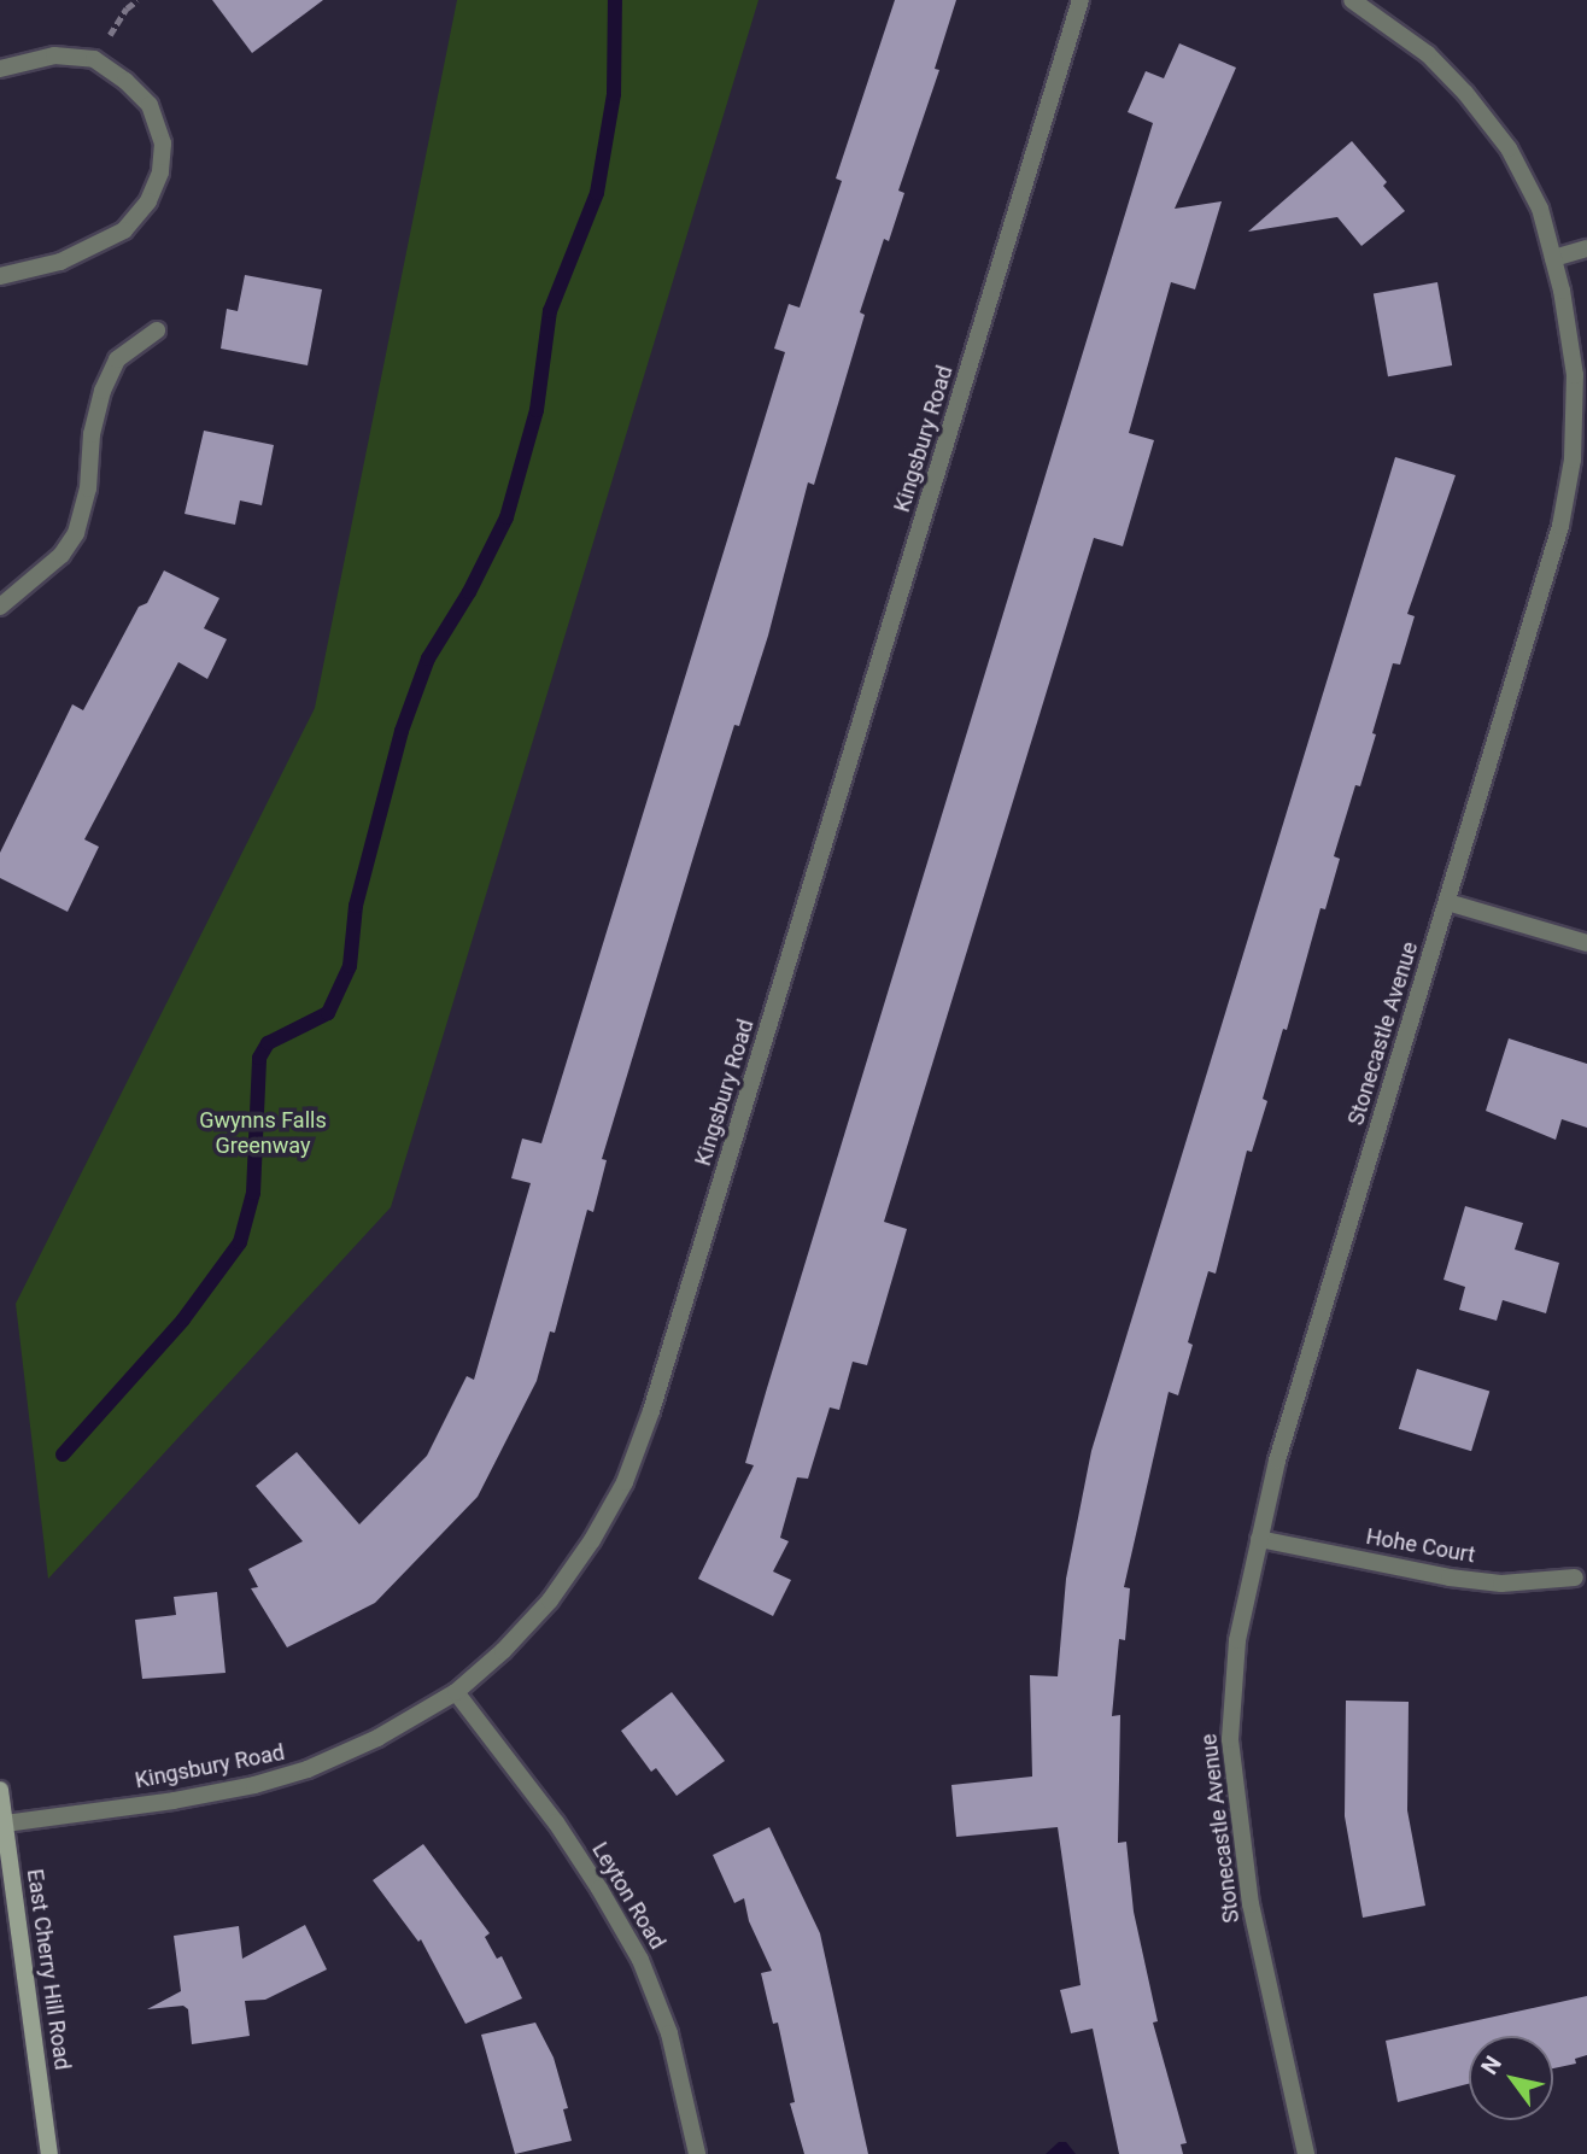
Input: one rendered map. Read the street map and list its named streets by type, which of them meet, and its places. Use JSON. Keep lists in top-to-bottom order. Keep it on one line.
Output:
{"streets":{"main road":["East Cherry Hill Road"],"street":["Kingsbury Road","Stonecastle Avenue","Hohe Court","Leyton Road"]},"crossings":[["Kingsbury Road","Leyton Road"],["Kingsbury Road","East Cherry Hill Road"],["Stonecastle Avenue","Hohe Court"]],"parks":["Gwynns Falls Greenway"],"north":"top left"}
